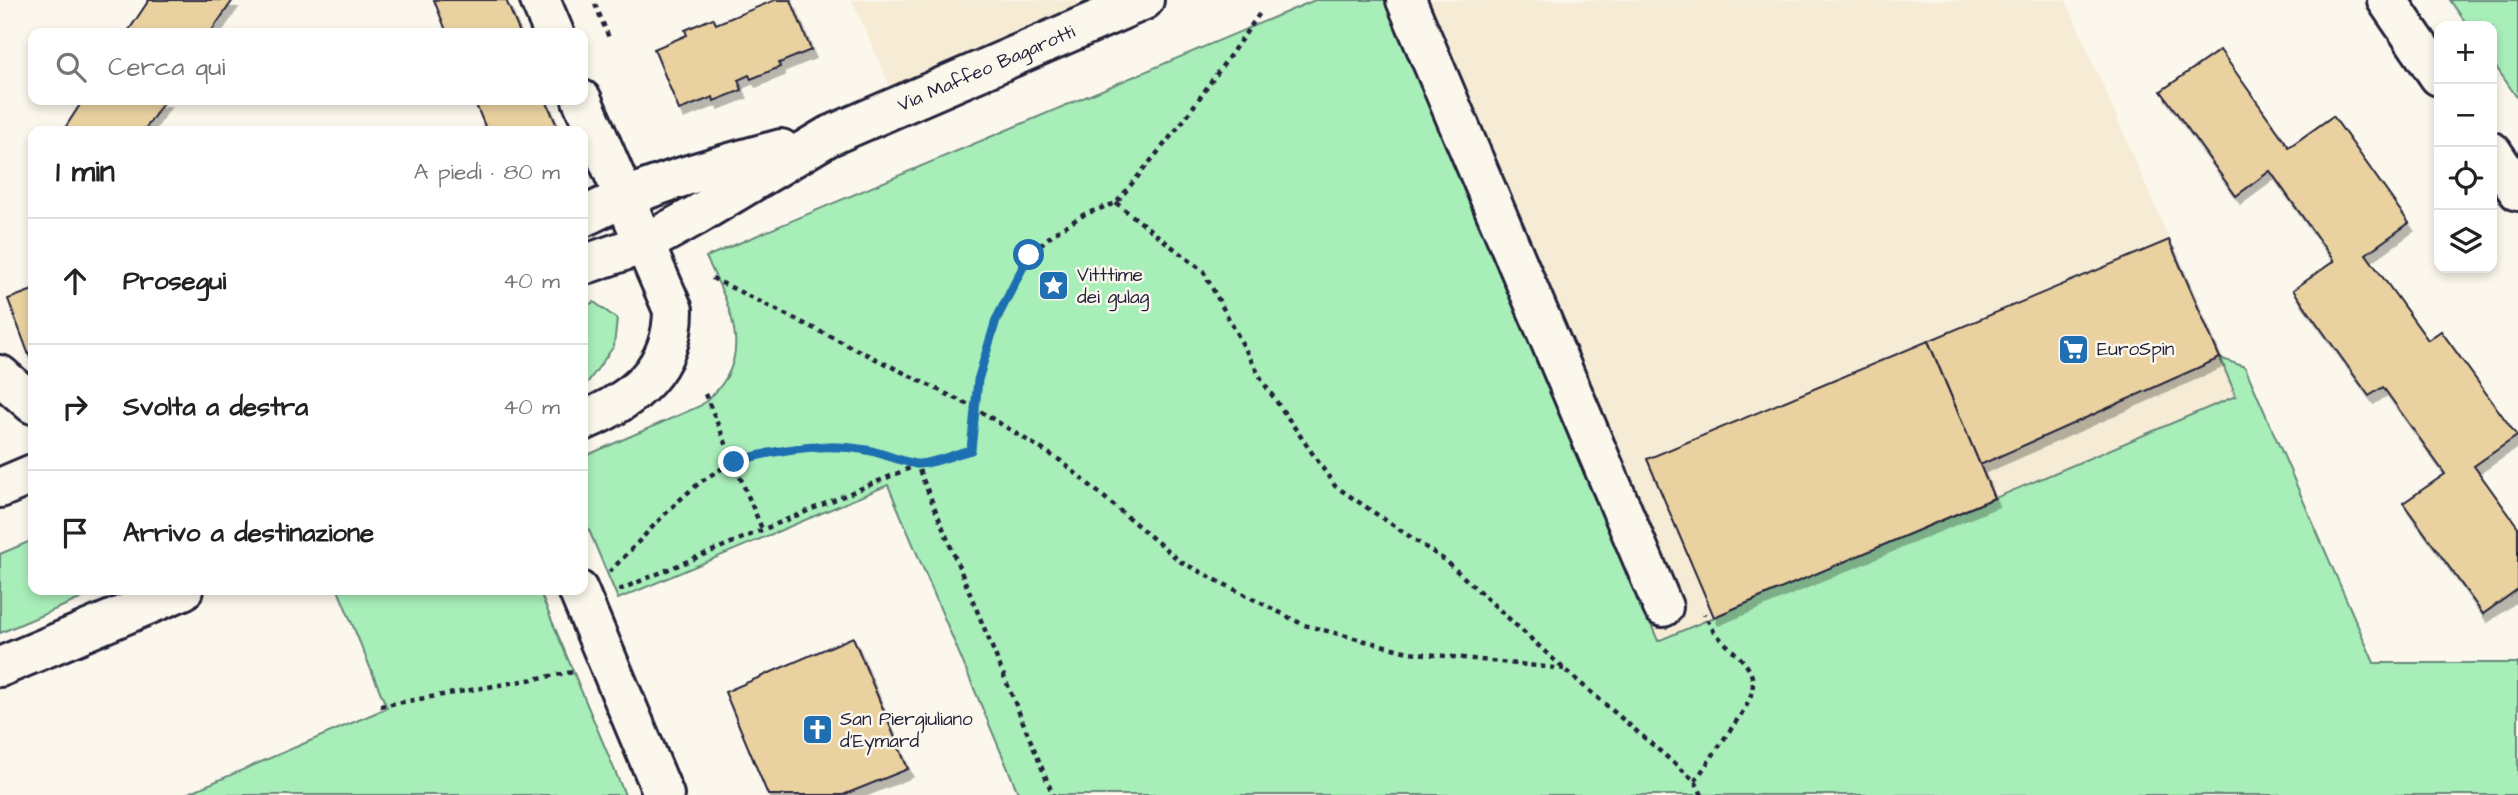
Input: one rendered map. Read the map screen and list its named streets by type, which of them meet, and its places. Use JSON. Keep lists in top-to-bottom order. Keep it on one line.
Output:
{"streets":{"street":["Via Maffeo Bagarotti"]},"places":{"place":["Vitttime dei gulag"],"supermarket":["EuroSpin"],"church":["San Piergiuliano d'Eymard"]},"page":{"map_buttons":["+","−"],"search":"Cerca qui","heading":["1 min","A piedi · 80 m"],"list":[["Prosegui","40 m"],["Svolta a destra","40 m"],"Arrivo a destinazione"]}}
